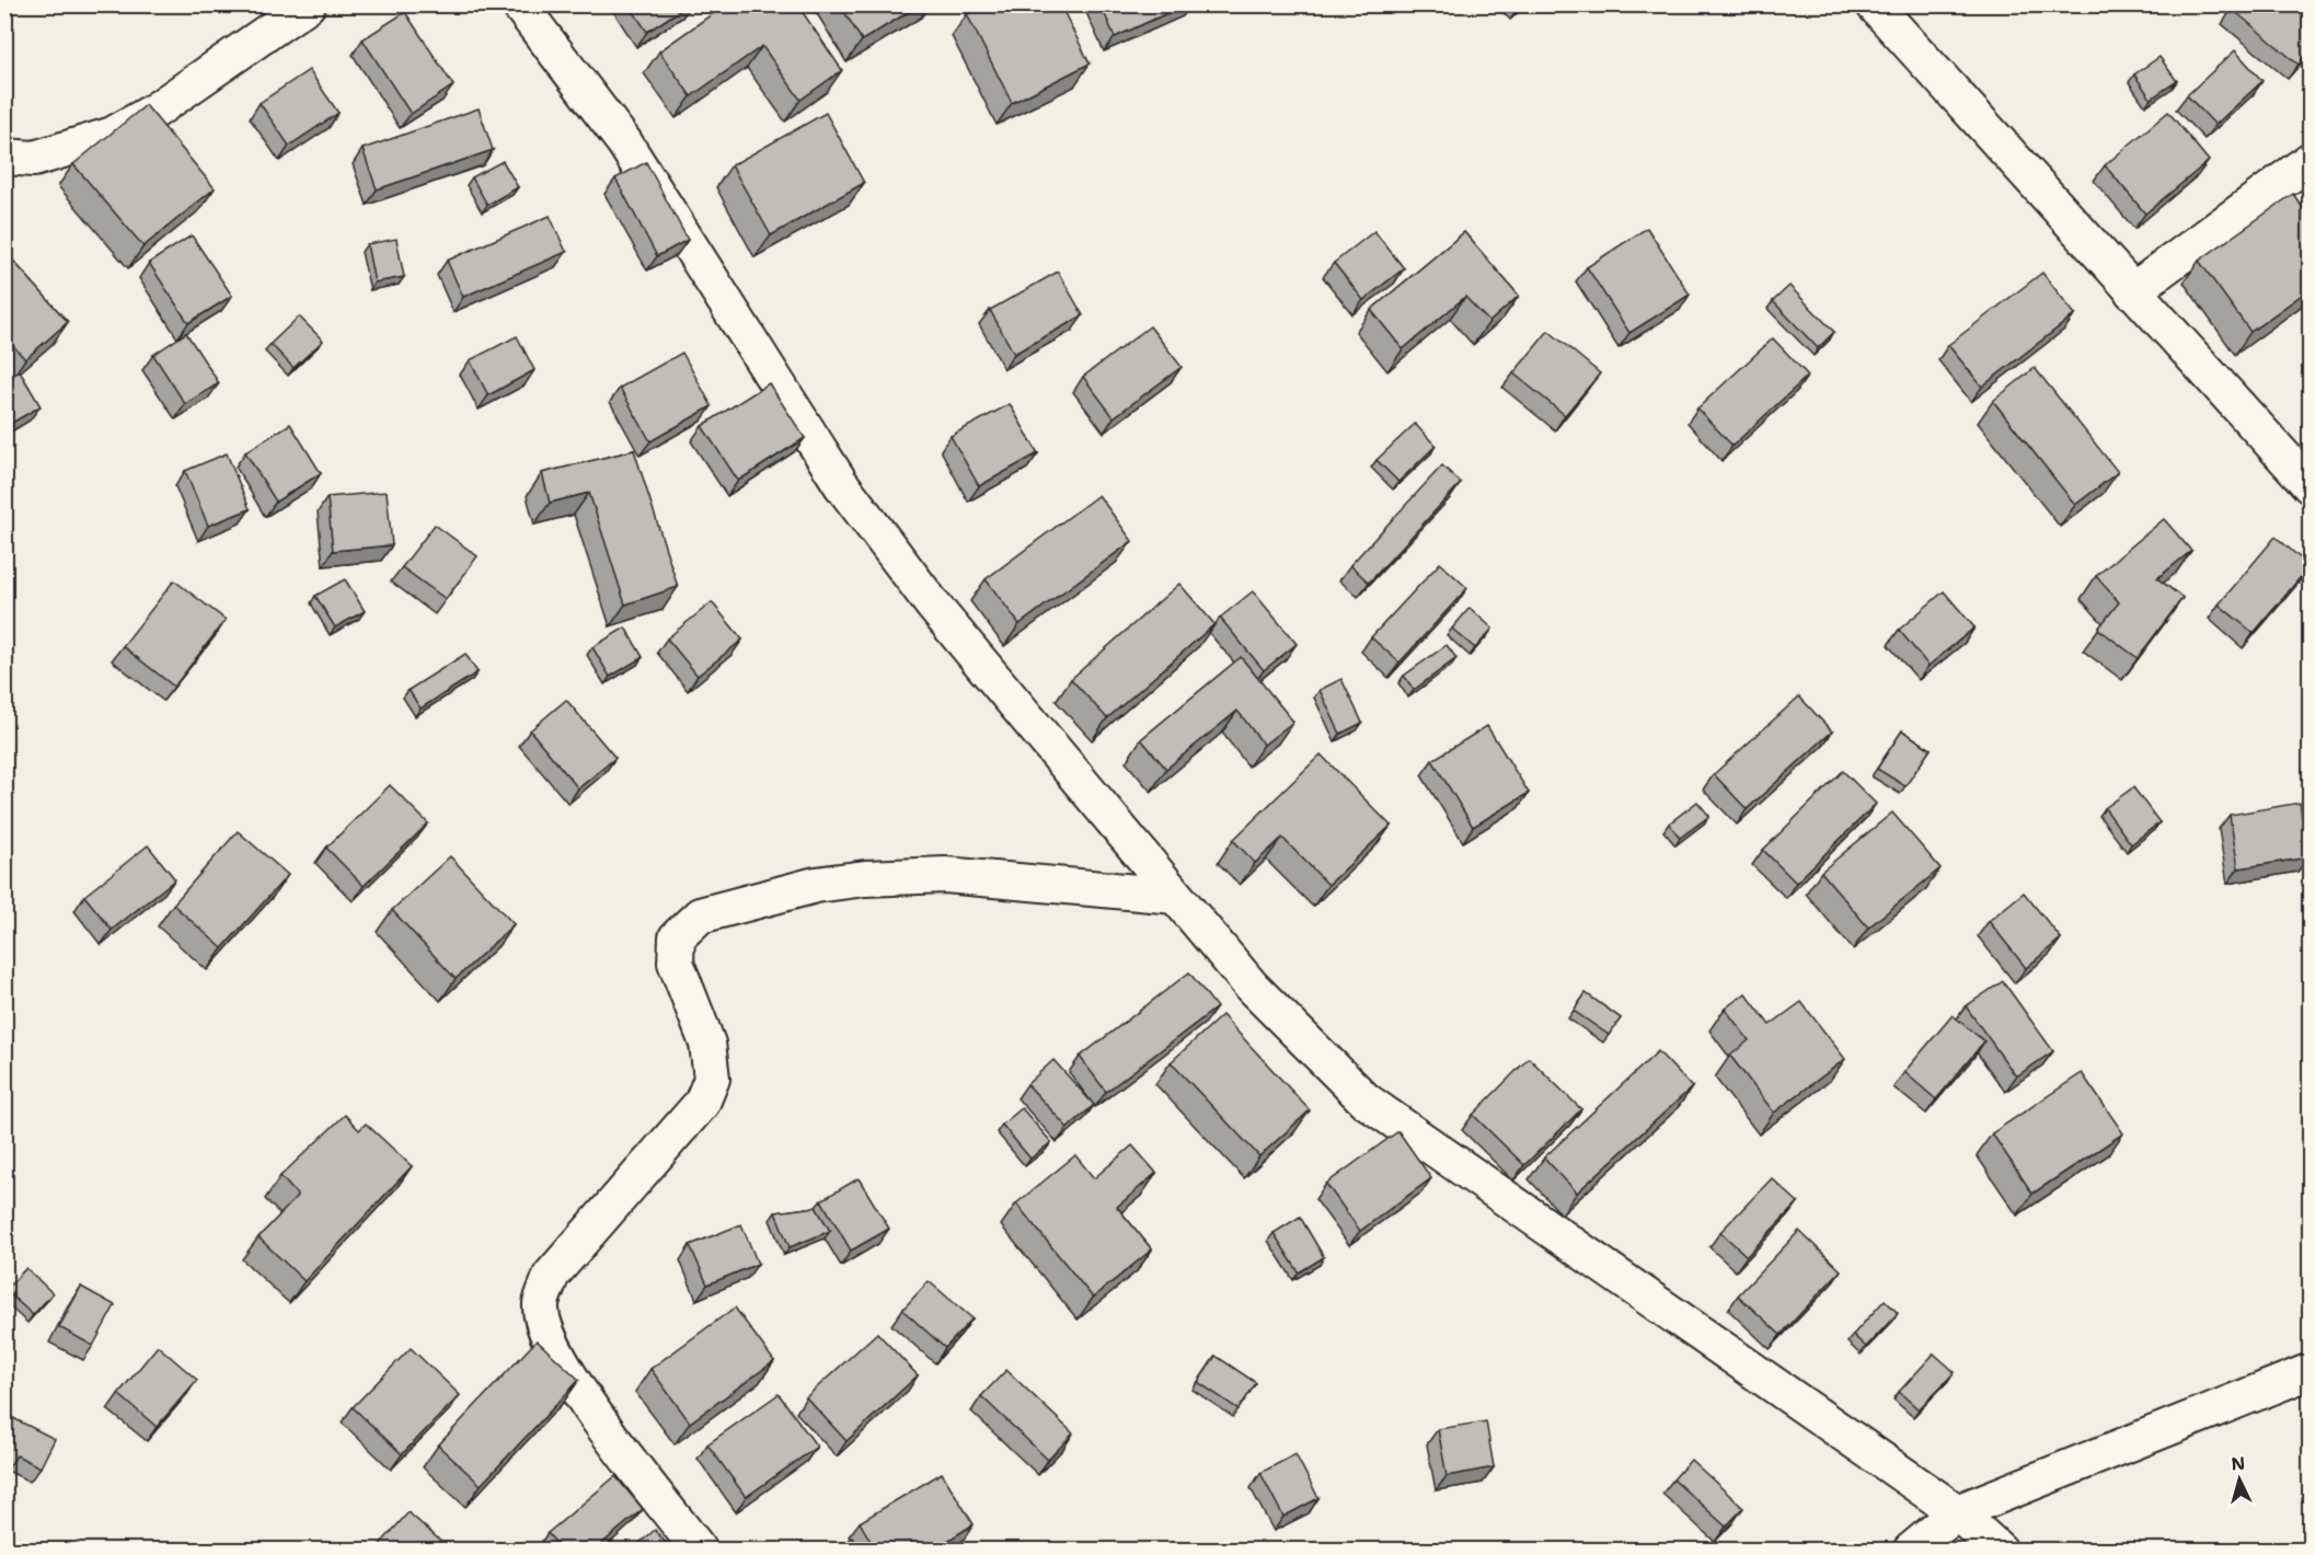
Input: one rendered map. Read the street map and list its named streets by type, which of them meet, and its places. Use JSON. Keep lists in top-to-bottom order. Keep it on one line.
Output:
{"north":"top"}
